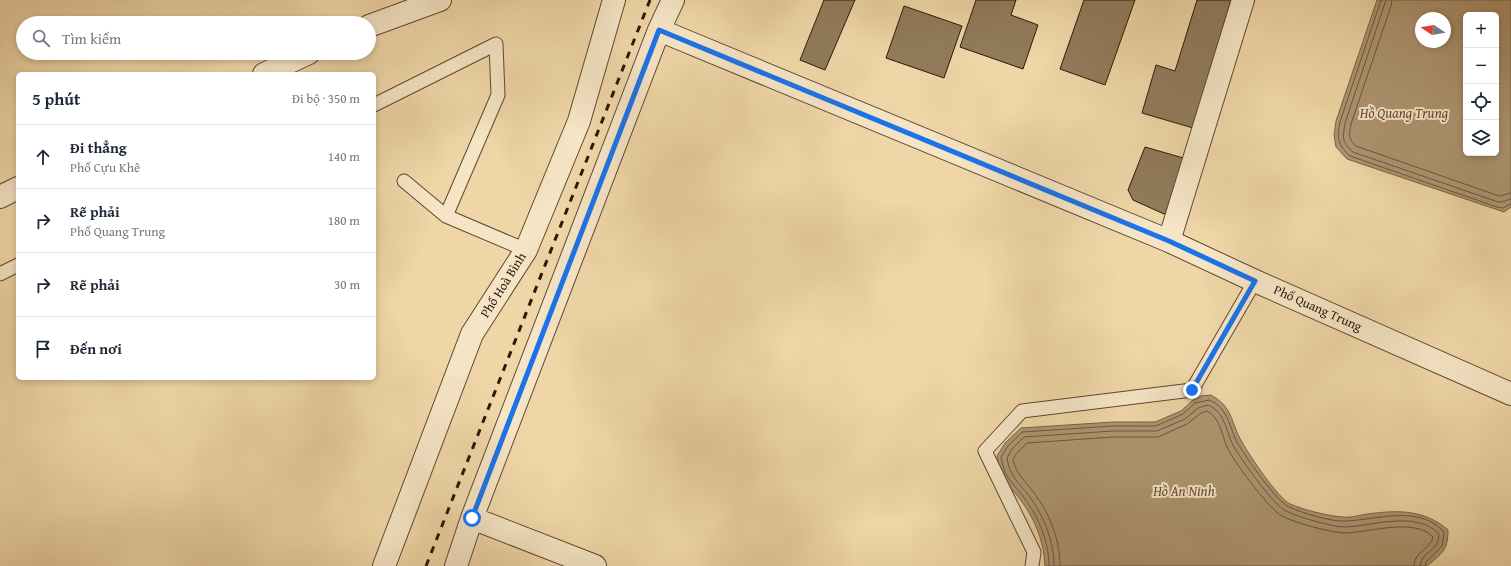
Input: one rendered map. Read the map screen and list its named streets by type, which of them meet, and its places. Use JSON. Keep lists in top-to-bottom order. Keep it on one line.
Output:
{"streets":{"street":["Phố Hoà Bình","Phố Quang Trung"]},"water":["Hồ Quang Trung","Hồ An Ninh"],"north":"left","page":{"map_buttons":["+","−"],"search":"Tìm kiếm","heading":["5 phút","Đi bộ · 350 m"],"list":[["Đi thẳng","Phố Cựu Khê","140 m"],["Rẽ phải","Phố Quang Trung","180 m"],["Rẽ phải","30 m"],"Đến nơi"]}}
